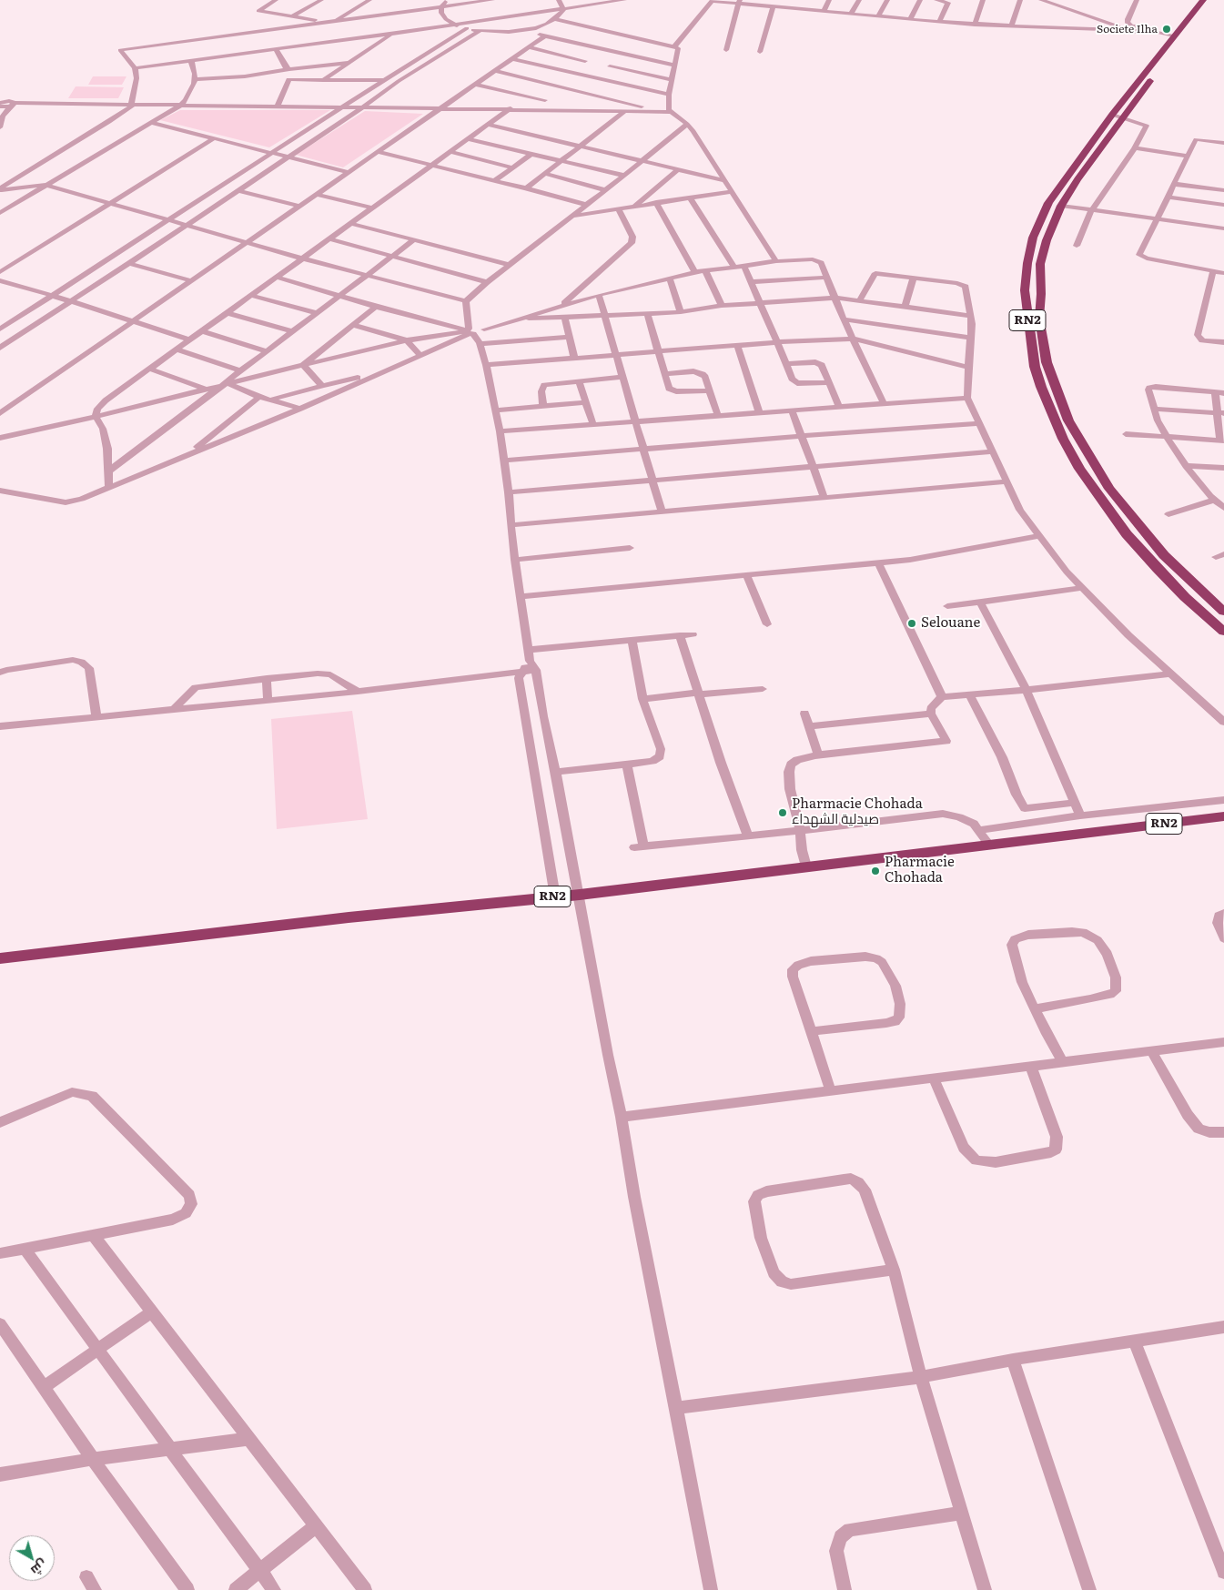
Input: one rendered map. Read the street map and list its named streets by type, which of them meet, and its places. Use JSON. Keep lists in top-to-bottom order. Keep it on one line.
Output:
{"streets":{"highway":["RN2"]},"places":["Societe Ilha","Selouane","Pharmacie Chohada صيدلية الشهداء","Pharmacie Chohada"],"north":"bottom right"}
